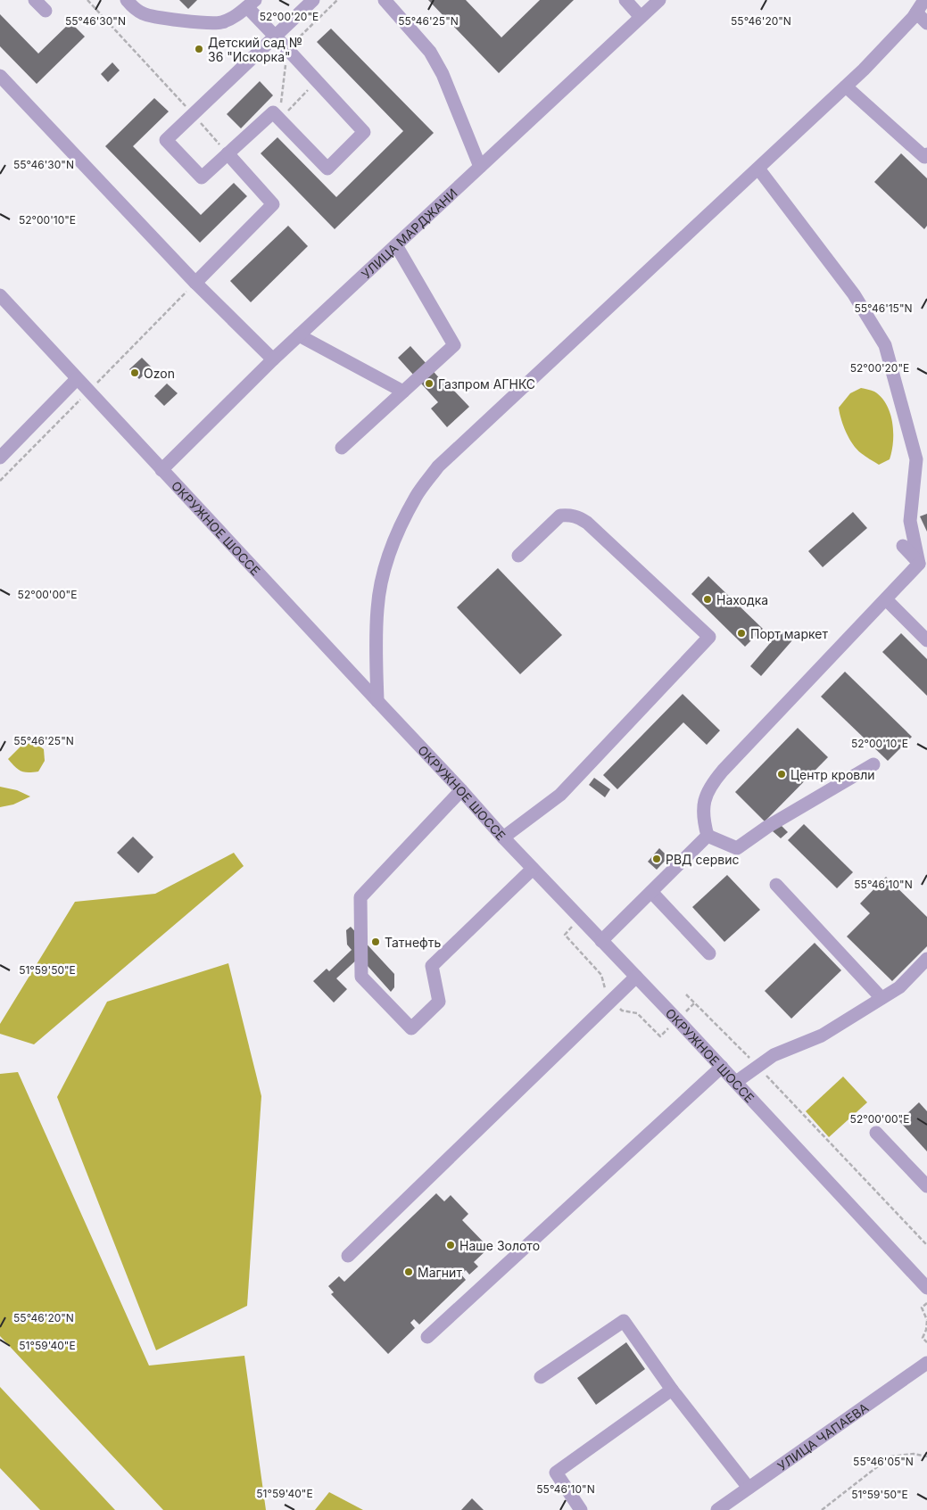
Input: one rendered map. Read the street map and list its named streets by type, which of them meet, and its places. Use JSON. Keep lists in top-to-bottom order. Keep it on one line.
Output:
{"streets":{"street":["УЛИЦА МАРДЖАНИ","ОКРУЖНОЕ ШОССЕ","УЛИЦА ЧАПАЕВА"]},"crossings":[["УЛИЦА МАРДЖАНИ","ОКРУЖНОЕ ШОССЕ"]],"places":["Детский сад № 36 \"Искорка\"","Ozon","Газпром АГНКС","Находка","Порт маркет","Центр кровли","РВД сервис","Татнефть","Наше Золото","Магнит"],"coordinates":["52°00'20\"E","55°46'30\"N","55°46'25\"N","55°46'20\"N","52°00'10\"E","55°46'15\"N","52°00'00\"E","55°46'10\"N","51°59'50\"E","51°59'40\"E","55°46'05\"N"]}
